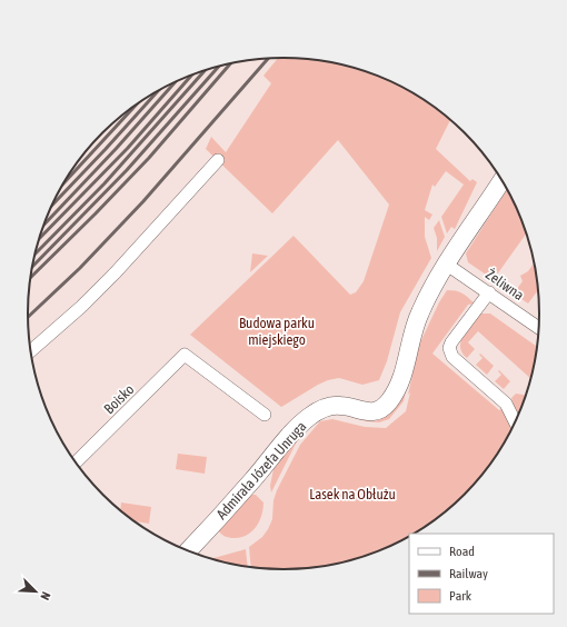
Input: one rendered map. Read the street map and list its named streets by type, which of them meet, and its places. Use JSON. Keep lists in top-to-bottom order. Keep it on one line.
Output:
{"streets":{"street":["Żeliwna","Boisko","Admirała Józefa Unruga"]},"crossings":[["Żeliwna","Admirała Józefa Unruga"]],"parks":["Budowa parku miejskiego","Lasek na Obłużu"],"legend":["Road","Railway","Park"],"north":"bottom right"}
